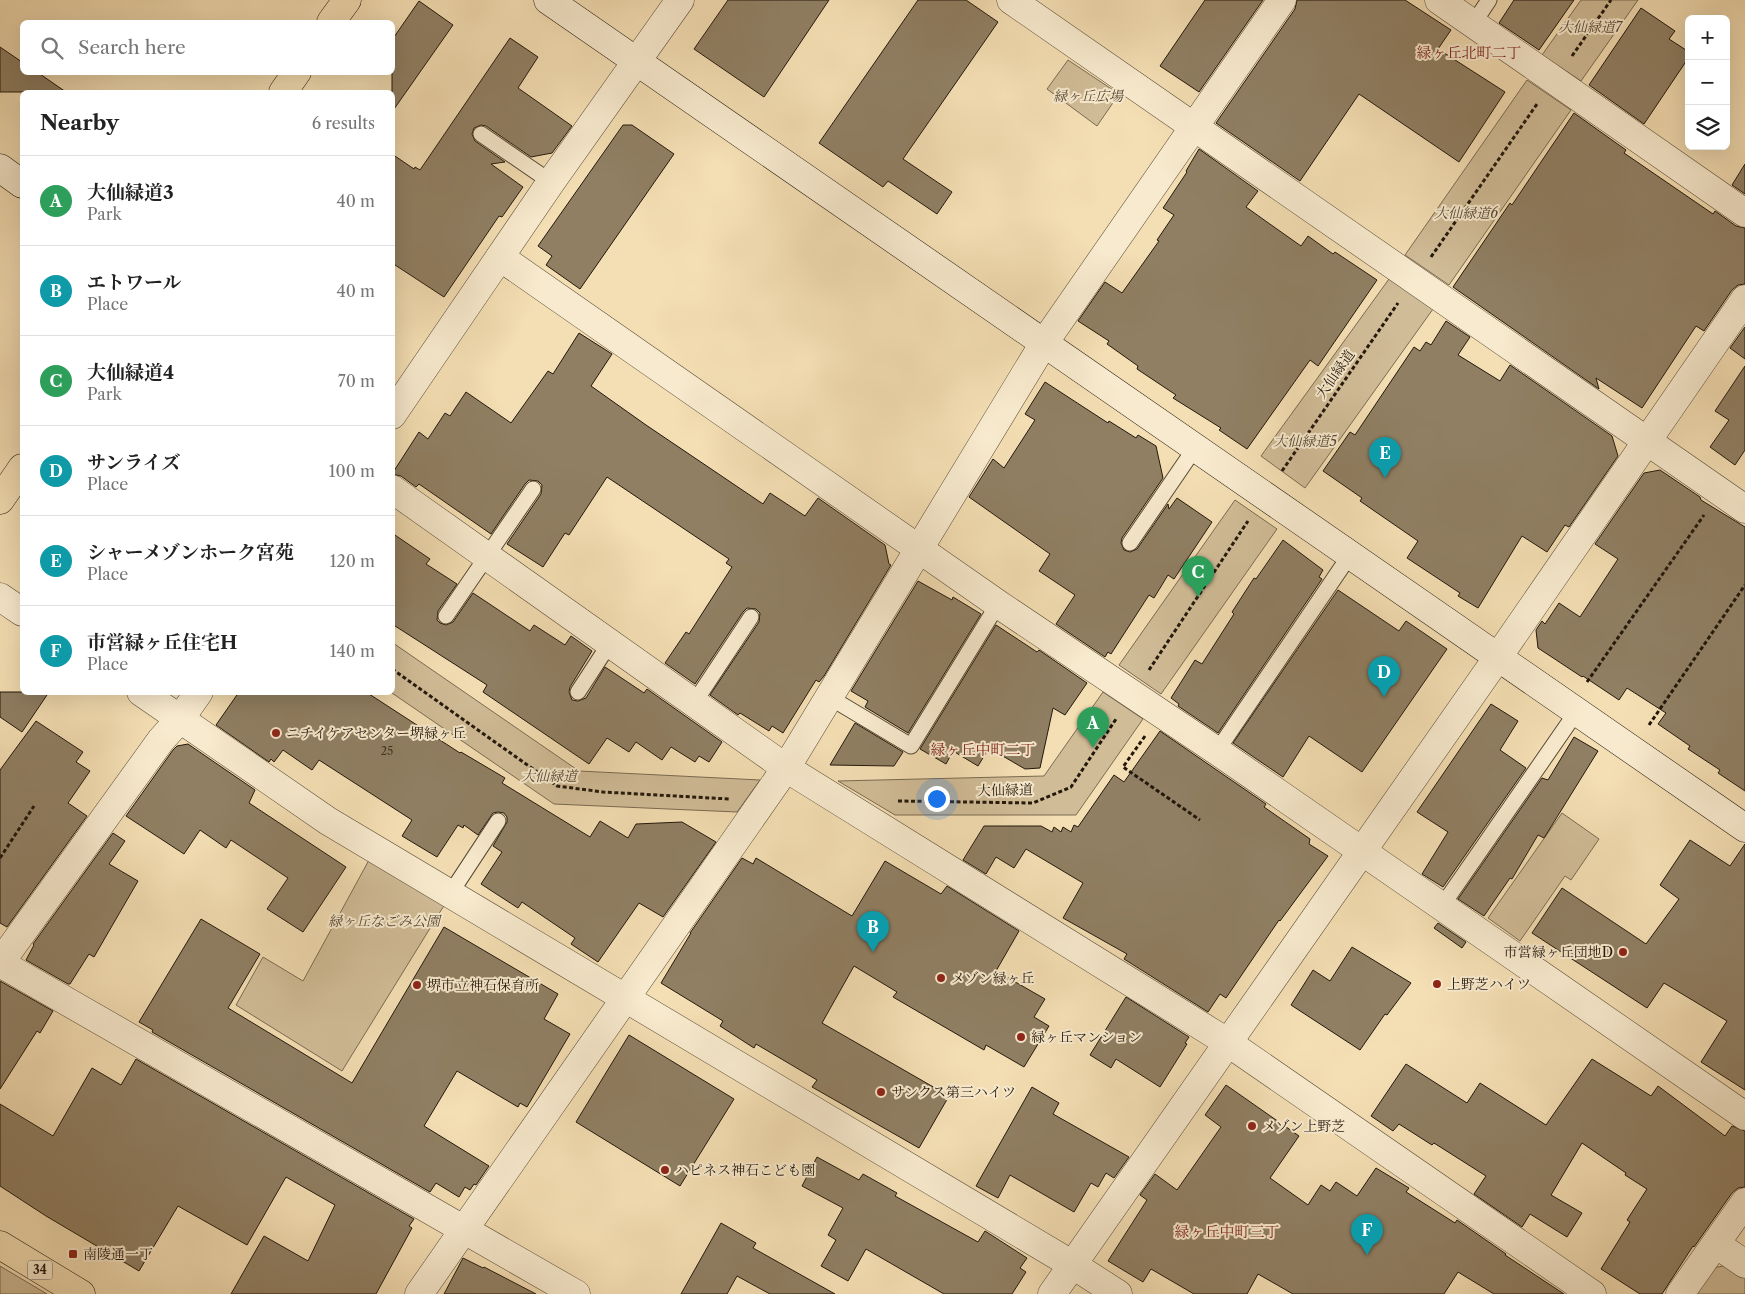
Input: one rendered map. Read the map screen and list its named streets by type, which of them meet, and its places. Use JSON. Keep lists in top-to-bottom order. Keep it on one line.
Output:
{"streets":{"main road":["34"],"path":["大仙緑道"]},"districts":["緑ヶ丘北町二丁","緑ヶ丘中町二丁","緑ヶ丘中町三丁"],"parks":["大仙緑道7","緑ヶ丘広場","大仙緑道6","大仙緑道5","大仙緑道","緑ヶ丘なごみ公園"],"places":{"other":["ニチイケアセンター堺緑ヶ丘","市営緑ヶ丘団地D","メゾン緑ヶ丘","上野芝ハイツ","堺市立神石保育所","緑ヶ丘マンション","サンクス第三ハイツ","メゾン上野芝","ハピネス神石こども園"],"transit":["南陵通一丁"]},"house_numbers":["25"],"page":{"map_buttons":["+","−"],"search":"Search here","heading":["Nearby","6 results"],"list":[{"mark":"A","name":"大仙緑道3","note":"Park","value":"40 m"},{"mark":"B","name":"エトワール","note":"Place","value":"40 m"},{"mark":"C","name":"大仙緑道4","note":"Park","value":"70 m"},{"mark":"D","name":"サンライズ","note":"Place","value":"100 m"},{"mark":"E","name":"シャーメゾンホーク宮苑","note":"Place","value":"120 m"},{"mark":"F","name":"市営緑ヶ丘住宅H","note":"Place","value":"140 m"}],"pins":["E","C","D","A","B","F"]}}
